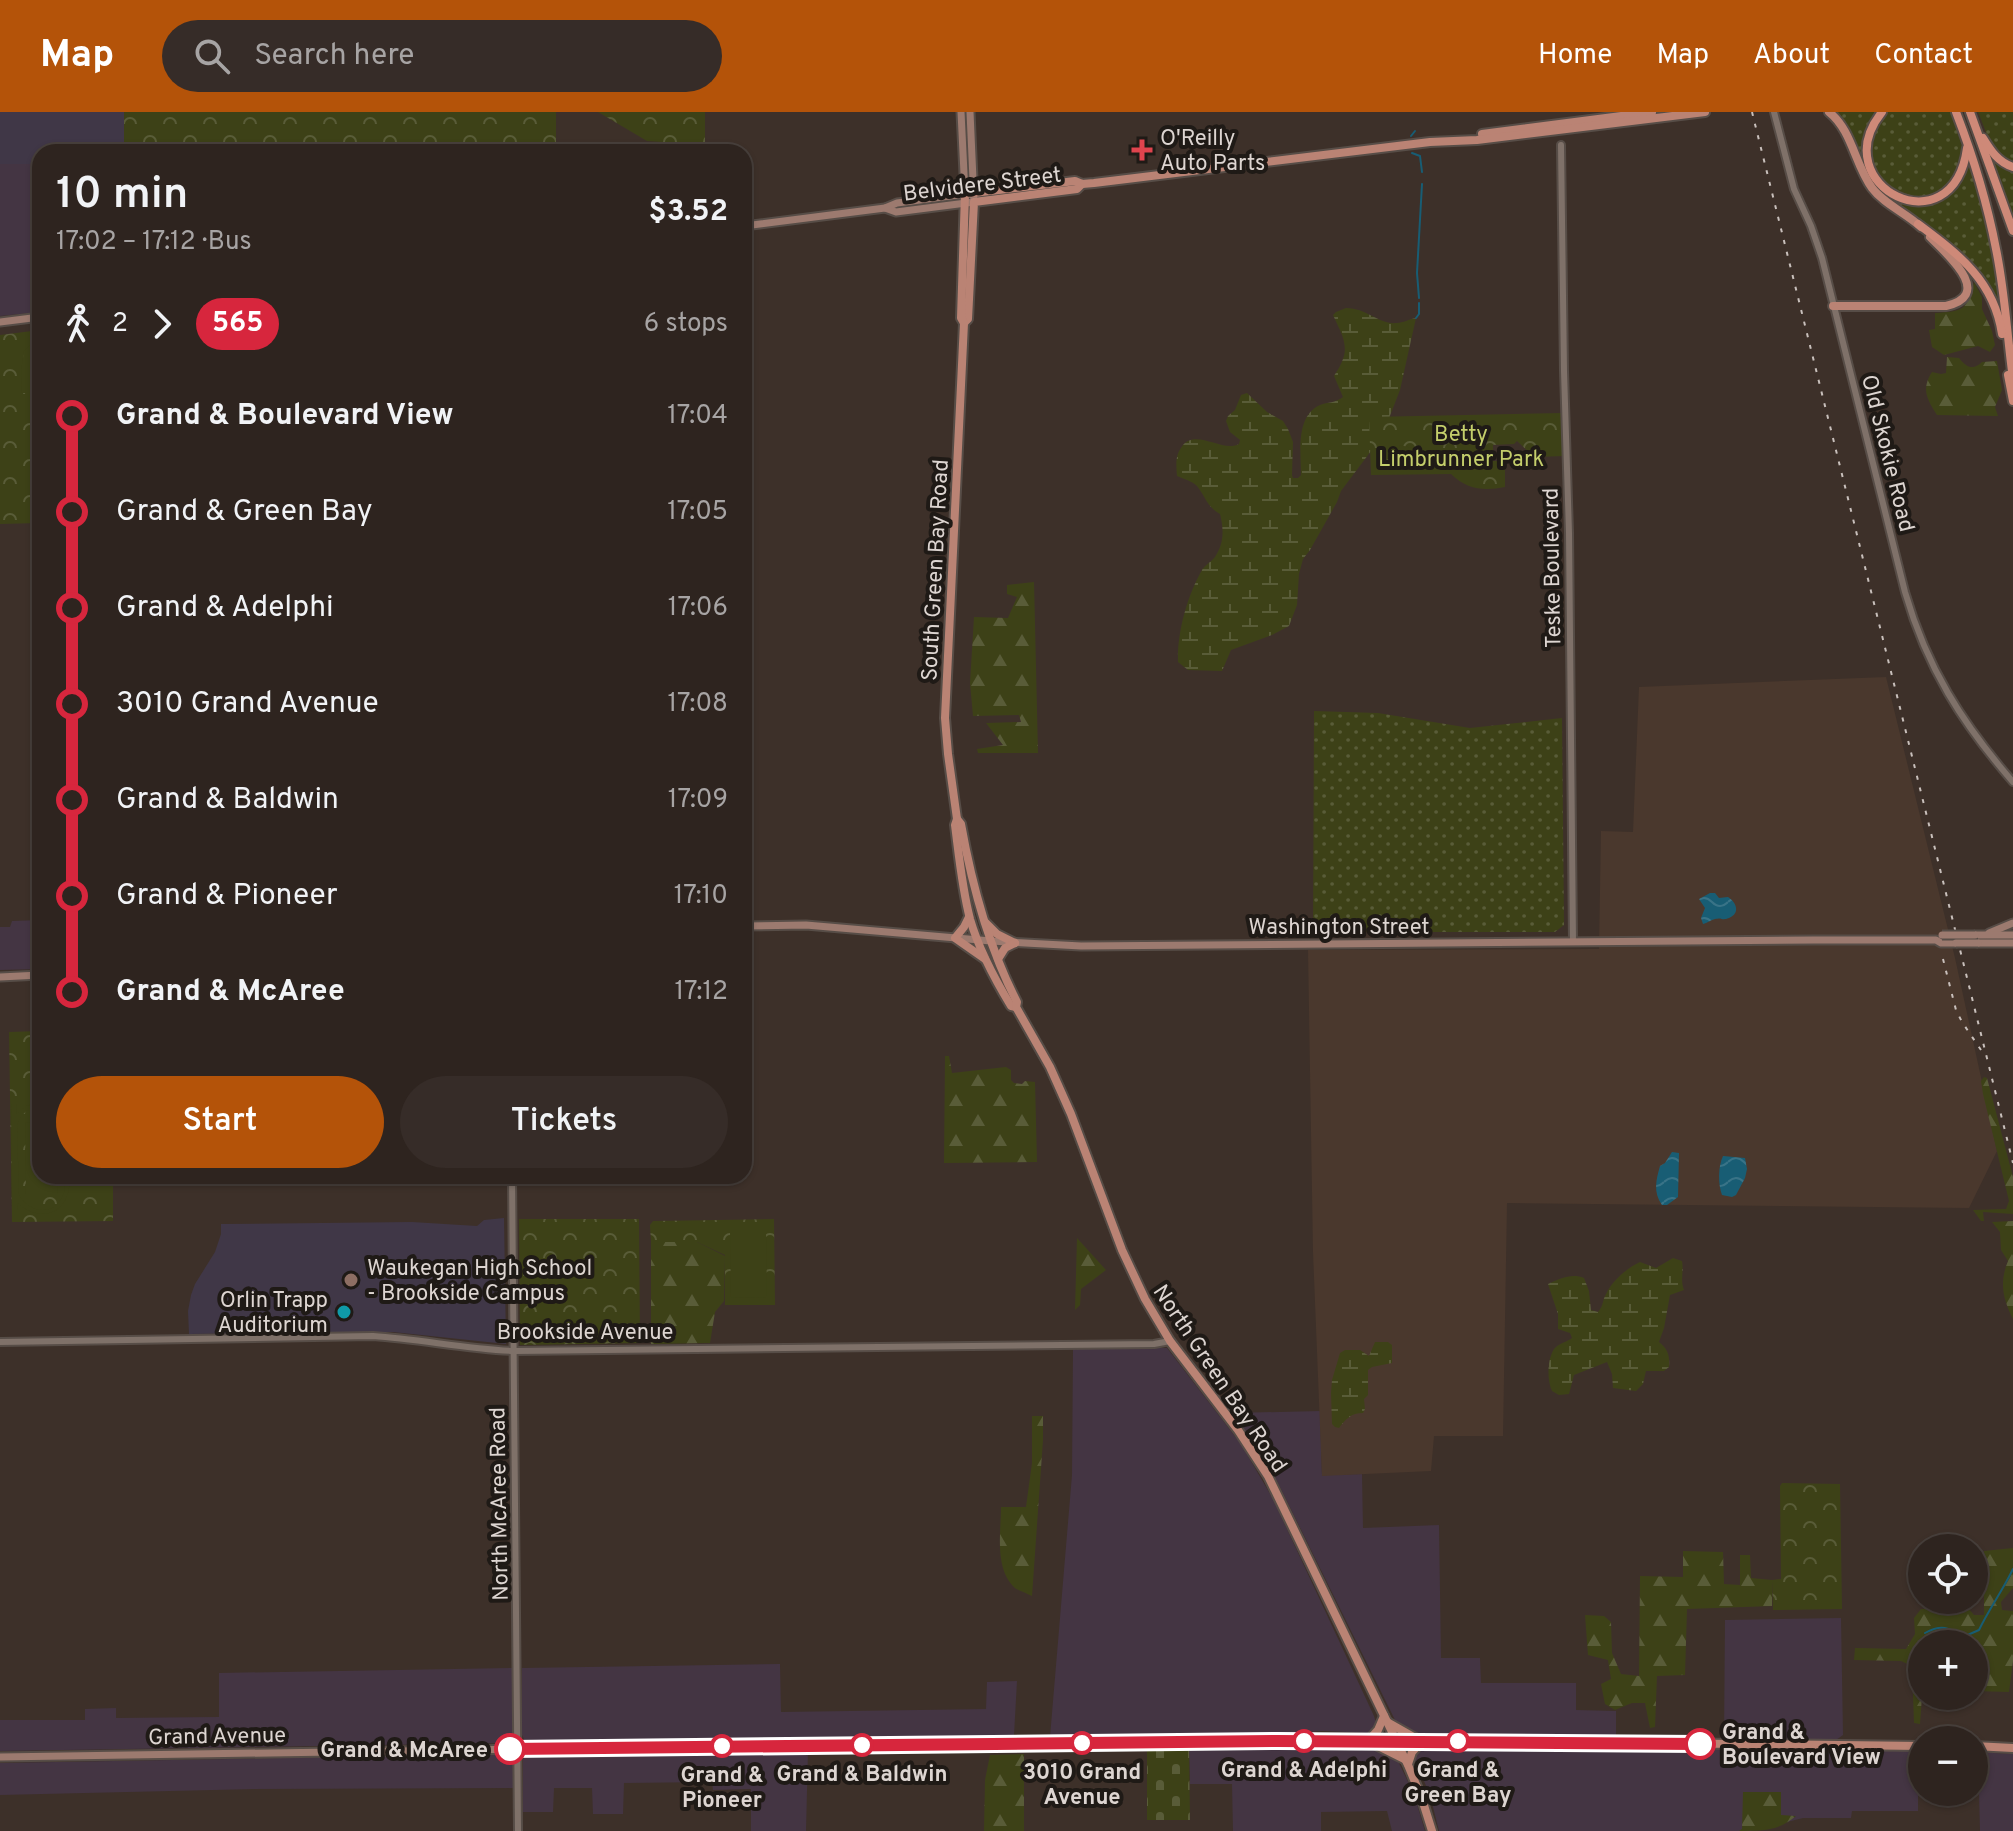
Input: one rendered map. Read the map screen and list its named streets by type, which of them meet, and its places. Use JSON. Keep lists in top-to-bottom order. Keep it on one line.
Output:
{"streets":{"main road":["Belvidere Street","South Green Bay Road","Washington Street","North Green Bay Road","Grand Avenue"],"street":["Old Skokie Road","Teske Boulevard","Brookside Avenue","North McAree Road"]},"crossings":[["Belvidere Street","South Green Bay Road"],["Teske Boulevard","Washington Street"],["South Green Bay Road","Washington Street"],["South Green Bay Road","North Green Bay Road"],["Washington Street","North Green Bay Road"],["Brookside Avenue","North Green Bay Road"],["Brookside Avenue","North McAree Road"],["North Green Bay Road","Grand Avenue"],["North McAree Road","Grand Avenue"]],"parks":["Betty Limbrunner Park"],"places":{"health":["O'Reilly Auto Parts"],"other":["Waukegan High School - Brookside Campus","Orlin Trapp Auditorium","Grand & Adelphi","Grand & Green Bay","3010 Grand Avenue","Grand & Boulevard View","Grand & Baldwin","Grand & Pioneer","Grand & McAree"]},"lines":["bus line 565"],"page":{"header":"Map","search":"Search here","nav":["Home","Map","About","Contact"],"heading":["10 min","17:02 – 17:12 · Bus","$3.52"],"legs":["2","565","6 stops"],"list":[{"name":"Grand & Boulevard View","value":"17:04"},{"name":"Grand & Green Bay","value":"17:05"},{"name":"Grand & Adelphi","value":"17:06"},{"name":"3010 Grand Avenue","value":"17:08"},{"name":"Grand & Baldwin","value":"17:09"},{"name":"Grand & Pioneer","value":"17:10"},{"name":"Grand & McAree","value":"17:12"}],"buttons":["Start","Tickets"],"map_buttons":["+","−"]}}
